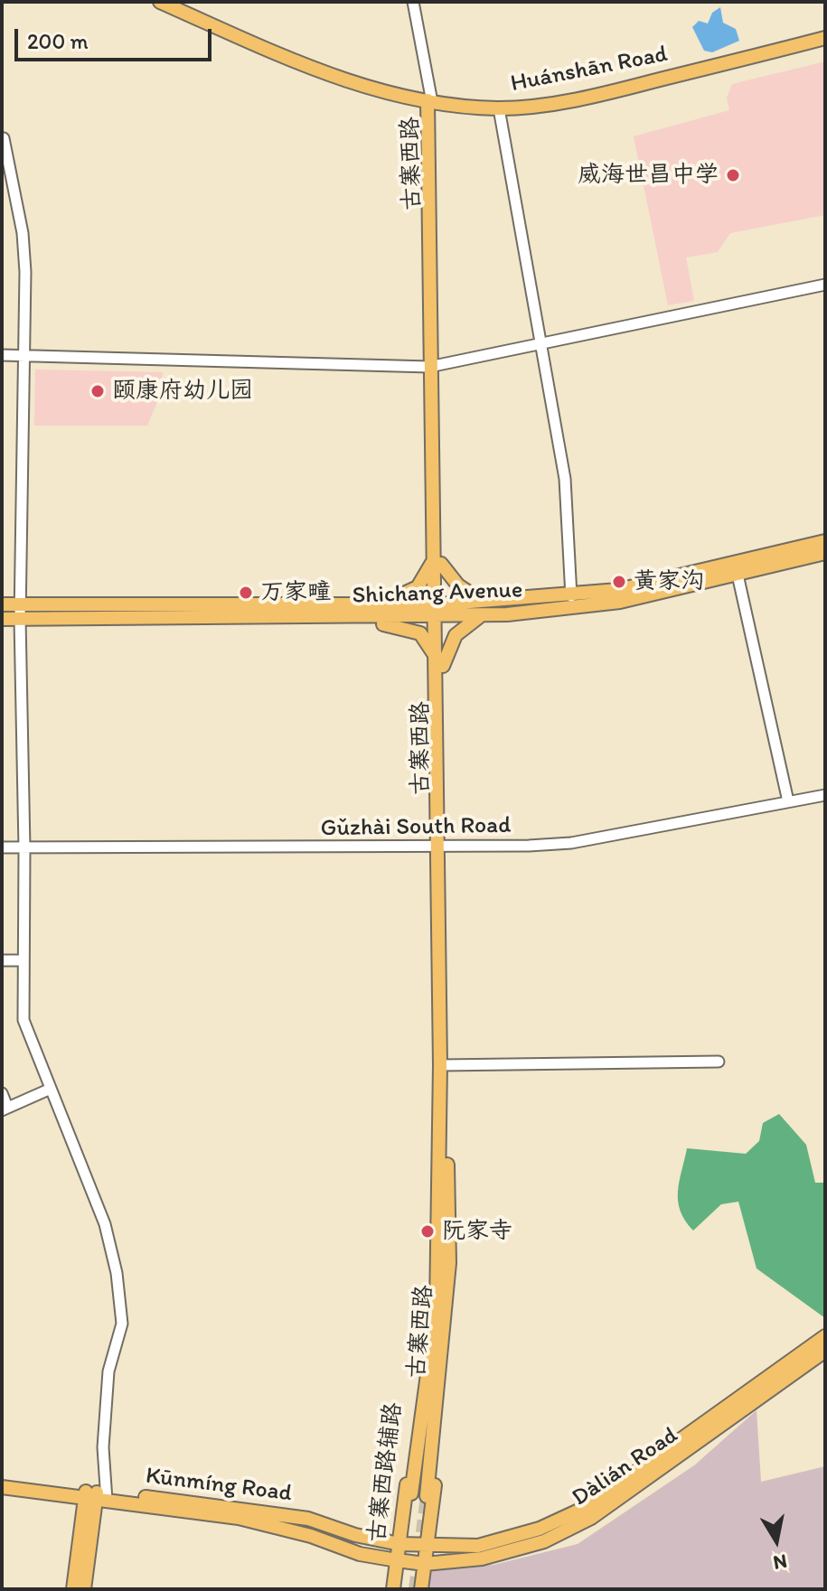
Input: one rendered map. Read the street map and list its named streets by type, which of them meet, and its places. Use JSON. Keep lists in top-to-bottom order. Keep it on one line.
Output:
{"streets":{"main road":["Huánshān Road","古寨西路","Shichang Avenue","Dàlián Road","古寨西路辅路","Kūnmíng Road"],"street":["Gǔzhài South Road"]},"crossings":[["Huánshān Road","古寨西路"],["古寨西路","Shichang Avenue"],["古寨西路","Gǔzhài South Road"],["古寨西路","古寨西路辅路"],["Dàlián Road","Kūnmíng Road"],["古寨西路辅路","Kūnmíng Road"]],"places":["威海世昌中学","颐康府幼儿园","黄家沟","万家疃","阮家寺"],"scale_bar":"200 m","north":"bottom"}
